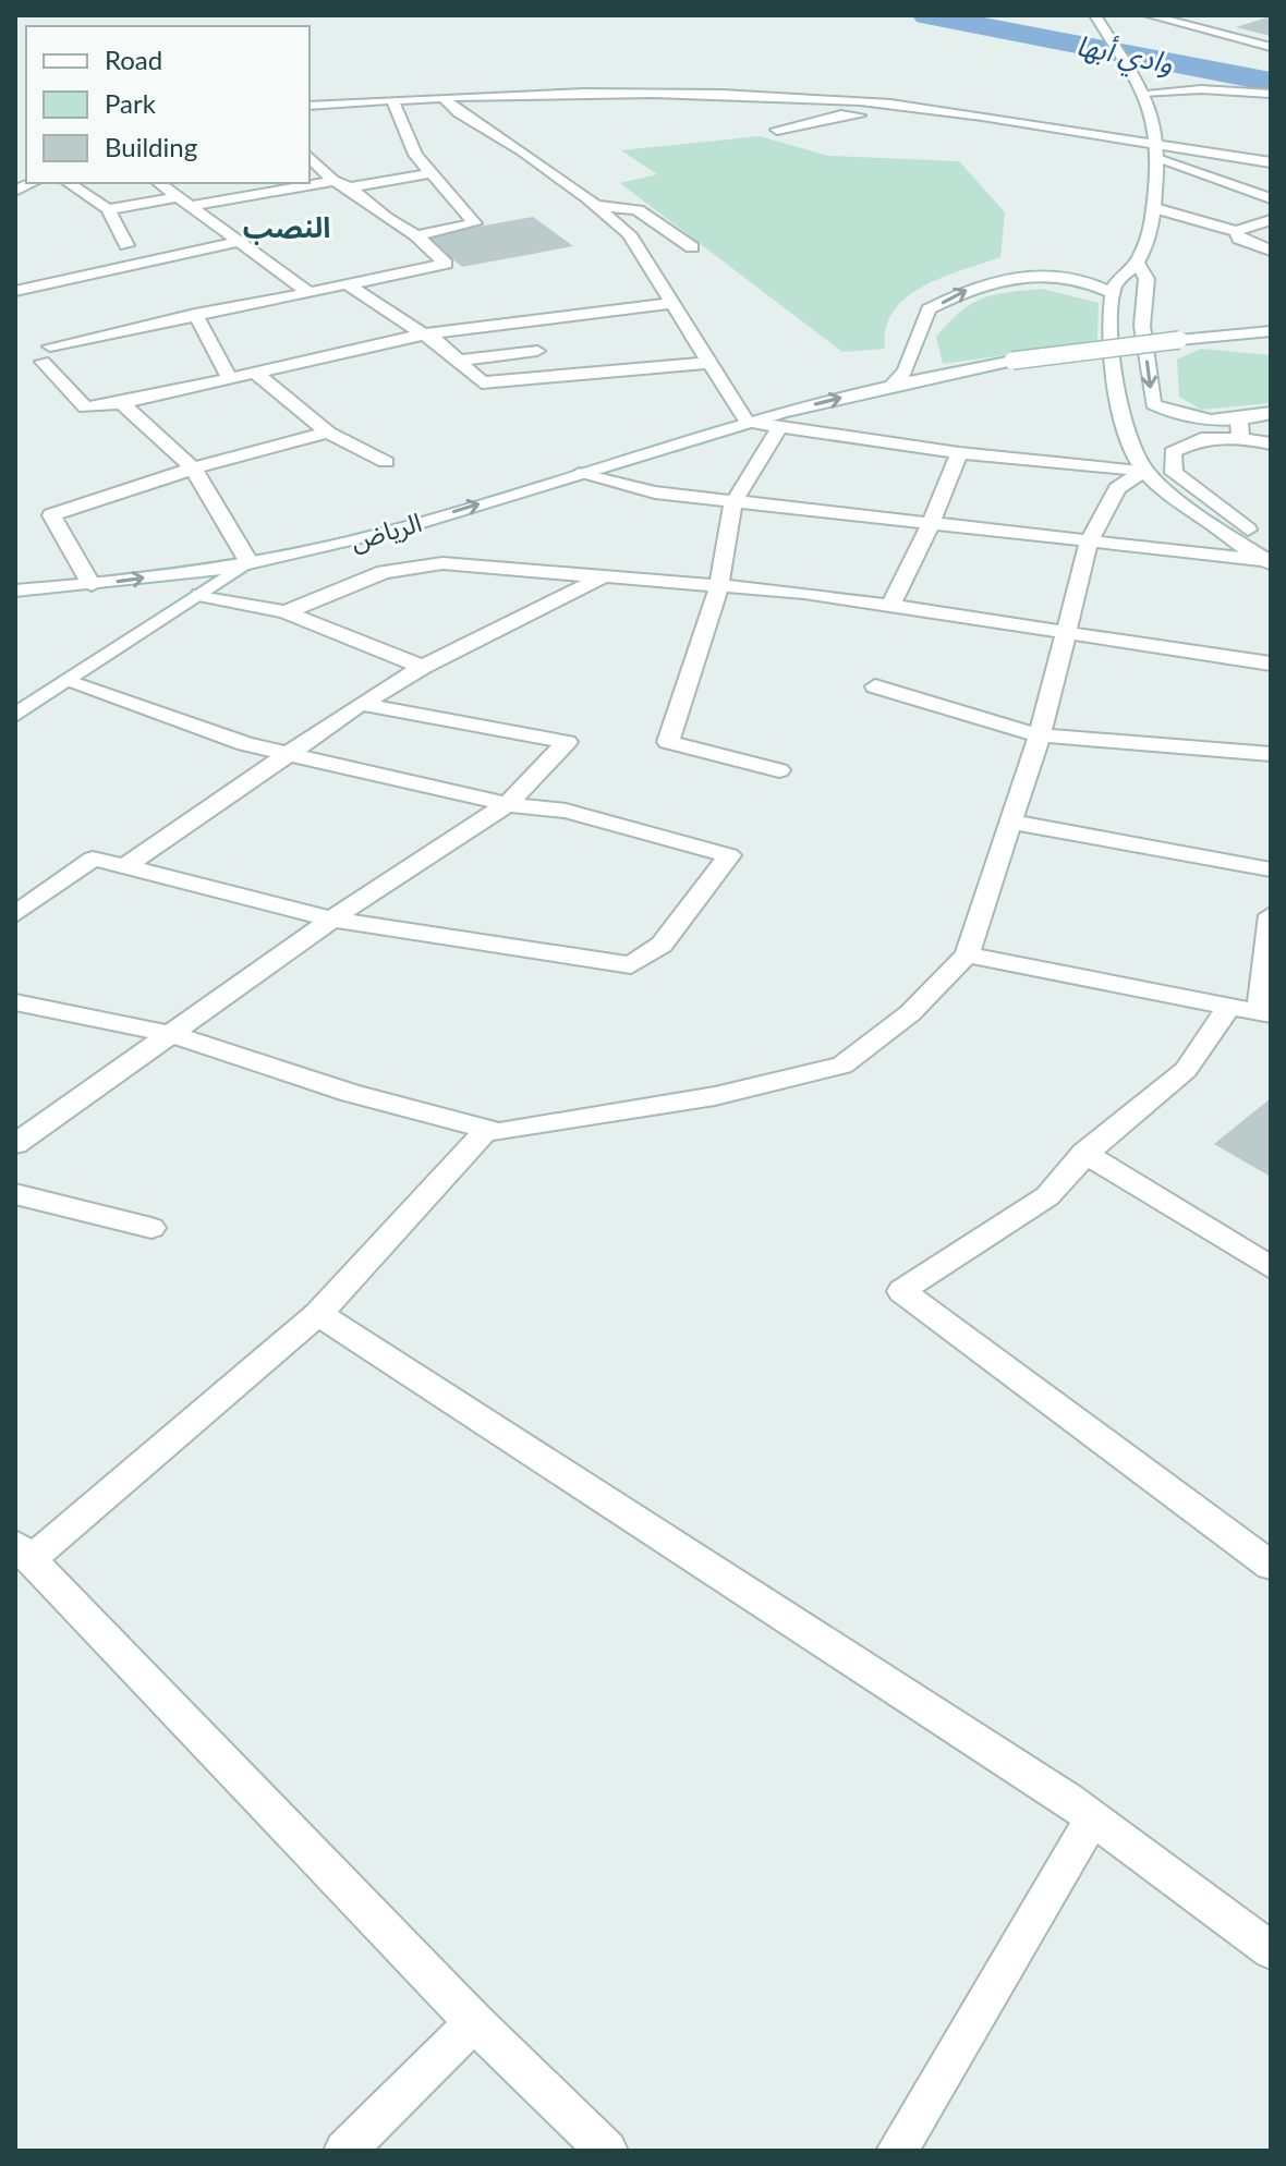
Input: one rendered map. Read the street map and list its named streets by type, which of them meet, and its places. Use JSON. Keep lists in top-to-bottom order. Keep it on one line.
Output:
{"streets":{"street":["الرياض"]},"districts":["النصب"],"water":["وادي أبها"],"legend":["Road","Park","Building"]}
